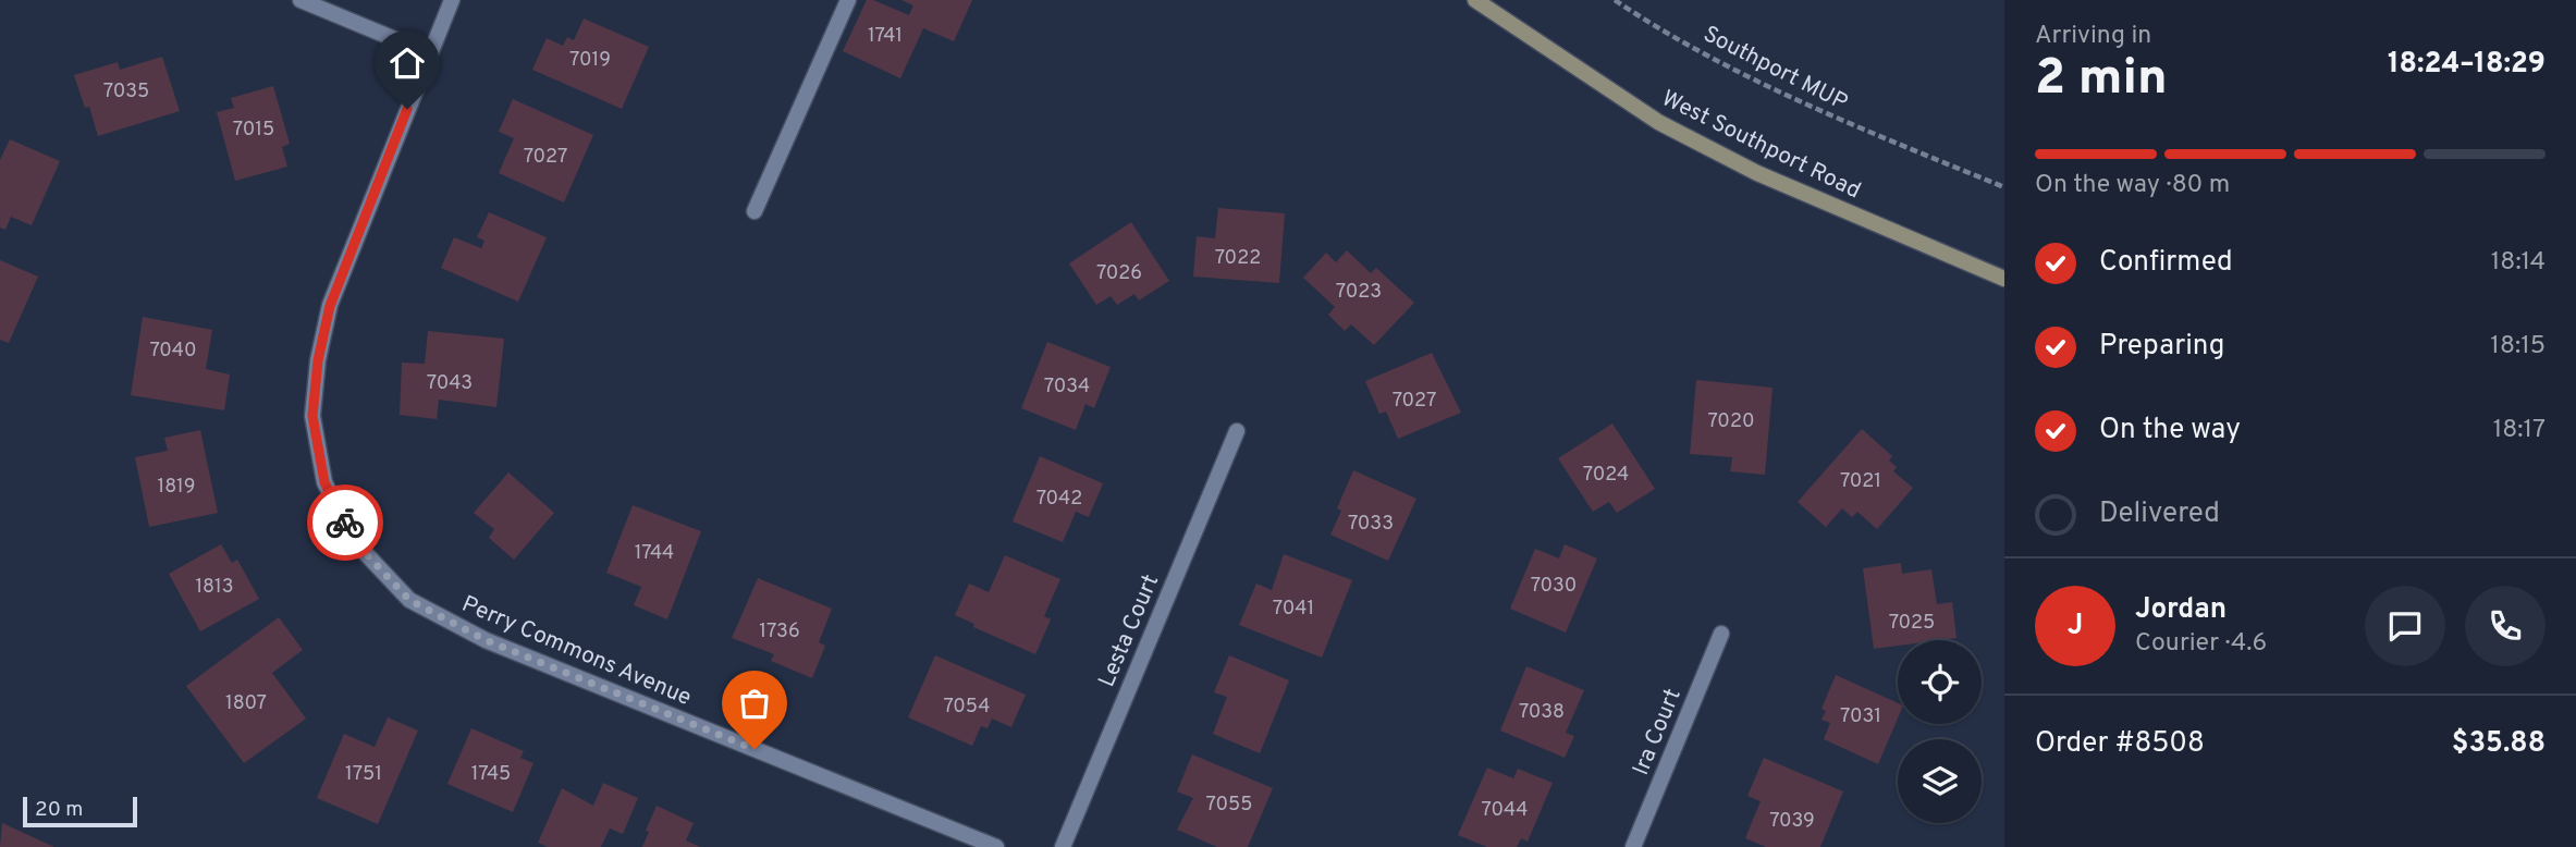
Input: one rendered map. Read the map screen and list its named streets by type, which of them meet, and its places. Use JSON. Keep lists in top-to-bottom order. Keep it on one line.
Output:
{"streets":{"main road":["West Southport Road"],"street":["Lesta Court","Perry Commons Avenue","Ira Court"],"path":["Southport MUP"]},"house_numbers":["1741","7019","7035","7015","7027","7022","7026","7023","7040","7043","7034","7027","7020","7024","7021","1819","7042","7033","1744","7030","1813","7041","7025","1736","1807","7054","7038","7031","1751","1745","7055","7044","7039"],"scale_bar":"20 m","page":{"heading":["2 min","Arriving in","18:24–18:29"],"panel":["Jordan","Courier · 4.6","Order #8508","$35.88"],"bar":"On the way · 80 m","list":[["Confirmed","18:14"],["Preparing","18:15"],["On the way","18:17"],"Delivered"],"round":"J","scale":"20 m"}}
